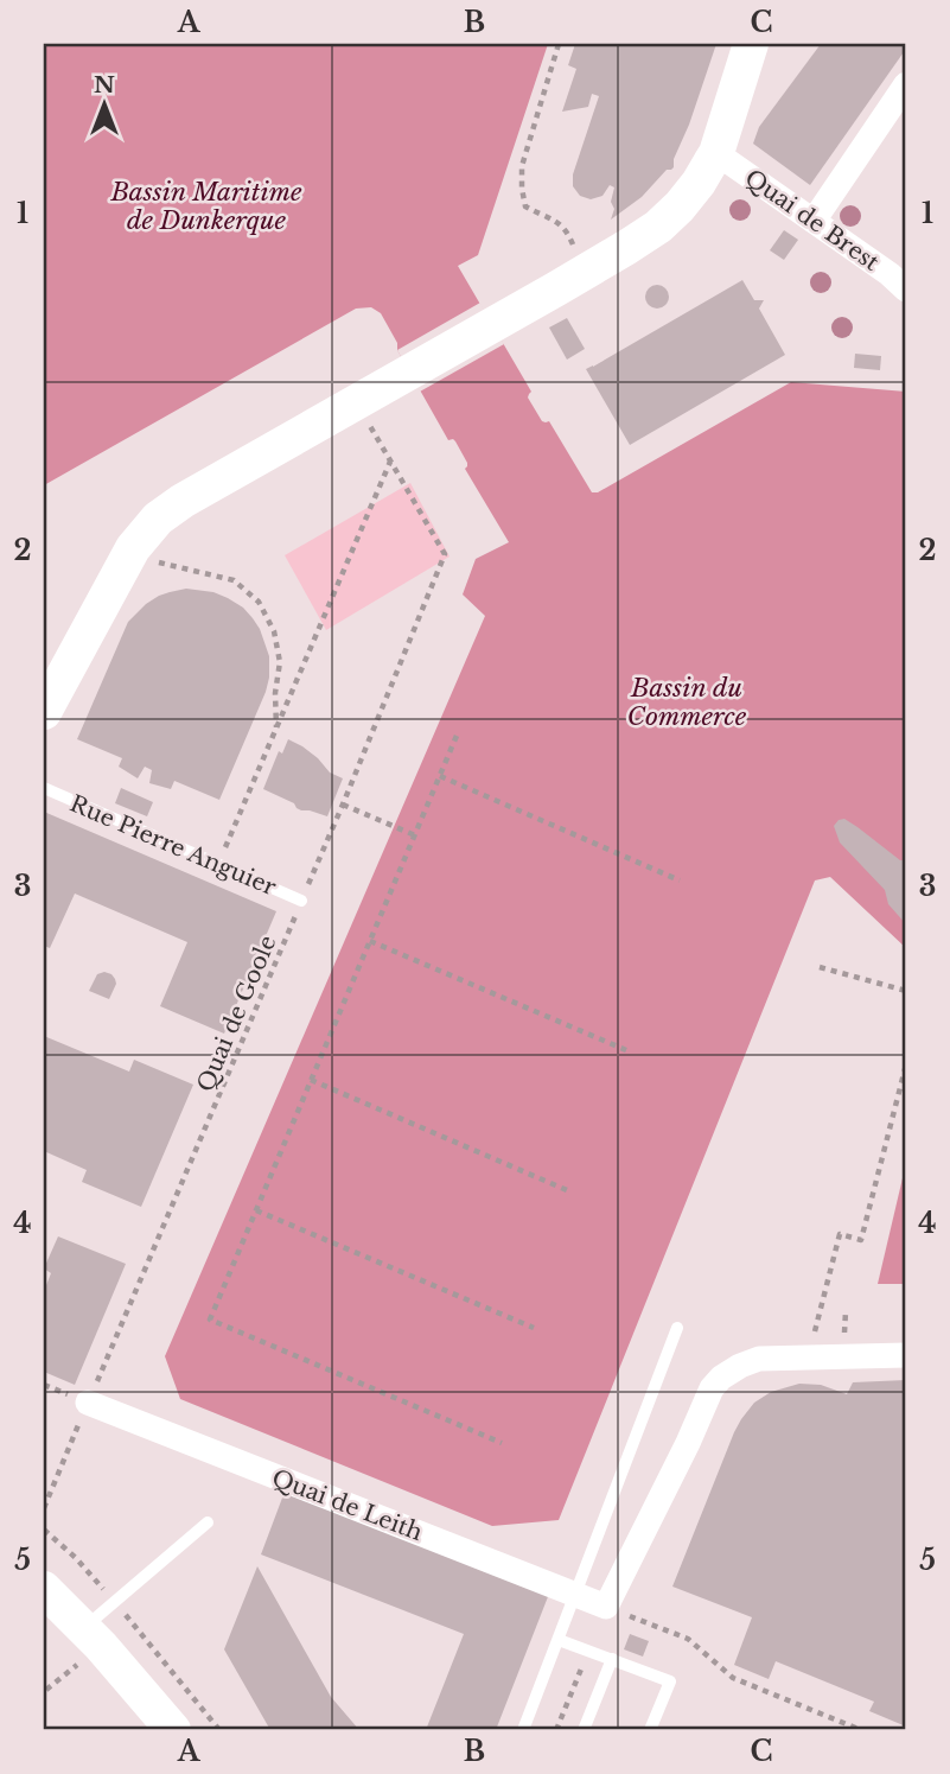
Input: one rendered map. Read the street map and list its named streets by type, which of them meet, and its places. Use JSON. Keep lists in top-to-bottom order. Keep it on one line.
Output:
{"streets":{"street":["Quai de Brest","Quai de Leith"],"lane":["Rue Pierre Anguier"],"path":["Quai de Goole"]},"crossings":[["Rue Pierre Anguier","Quai de Goole"],["Quai de Goole","Quai de Leith"]],"water":["Bassin Maritime de Dunkerque","Bassin du Commerce"],"north":"top","grid":{"columns":["A","B","C"],"rows":["1","2","3","4","5"]}}
